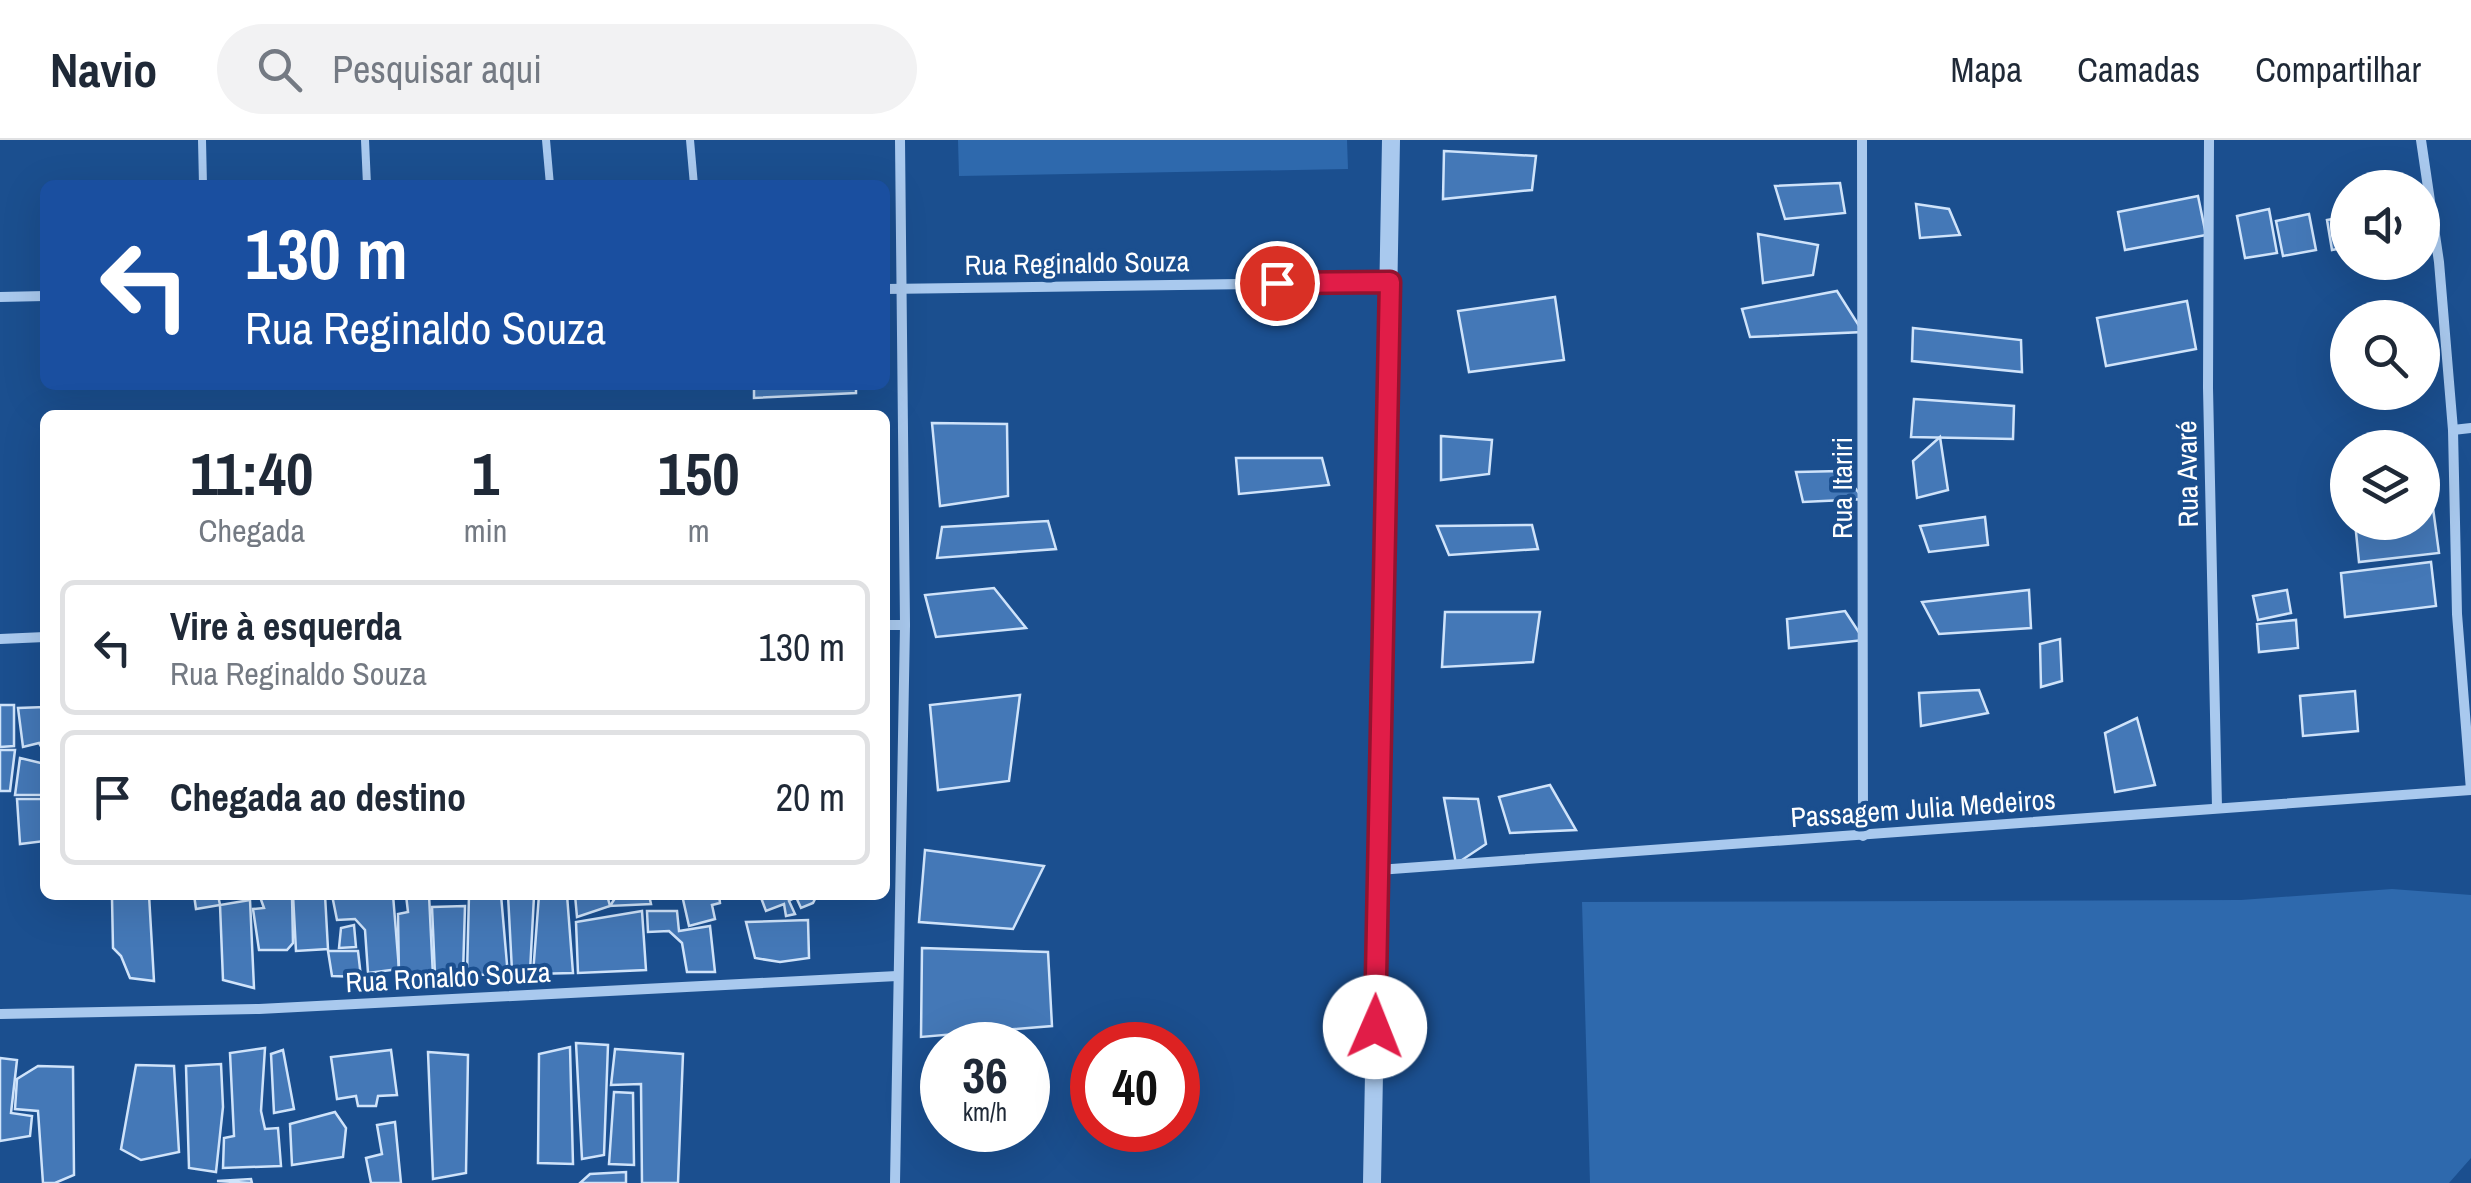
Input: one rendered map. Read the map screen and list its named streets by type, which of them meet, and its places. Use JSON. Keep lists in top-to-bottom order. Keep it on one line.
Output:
{"streets":{"street":["Rua Reginaldo Souza","Rua Avaré","Rua Itariri","Passagem Julia Medeiros","Rua Ronaldo Souza"]},"crossings":[["Rua Avaré","Passagem Julia Medeiros"],["Rua Itariri","Passagem Julia Medeiros"]],"page":{"header":"Navio","search":"Pesquisar aqui","nav":["Mapa","Camadas","Compartilhar"],"turn":["130 m","Rua Reginaldo Souza"],"eta":["11:40","Chegada","1","min","150","m"],"list":[{"name":"Vire à esquerda","note":"Rua Reginaldo Souza","value":"130 m"},{"name":"Chegada ao destino","value":"20 m"}],"speed":"36 km/h","limit":"40"}}
